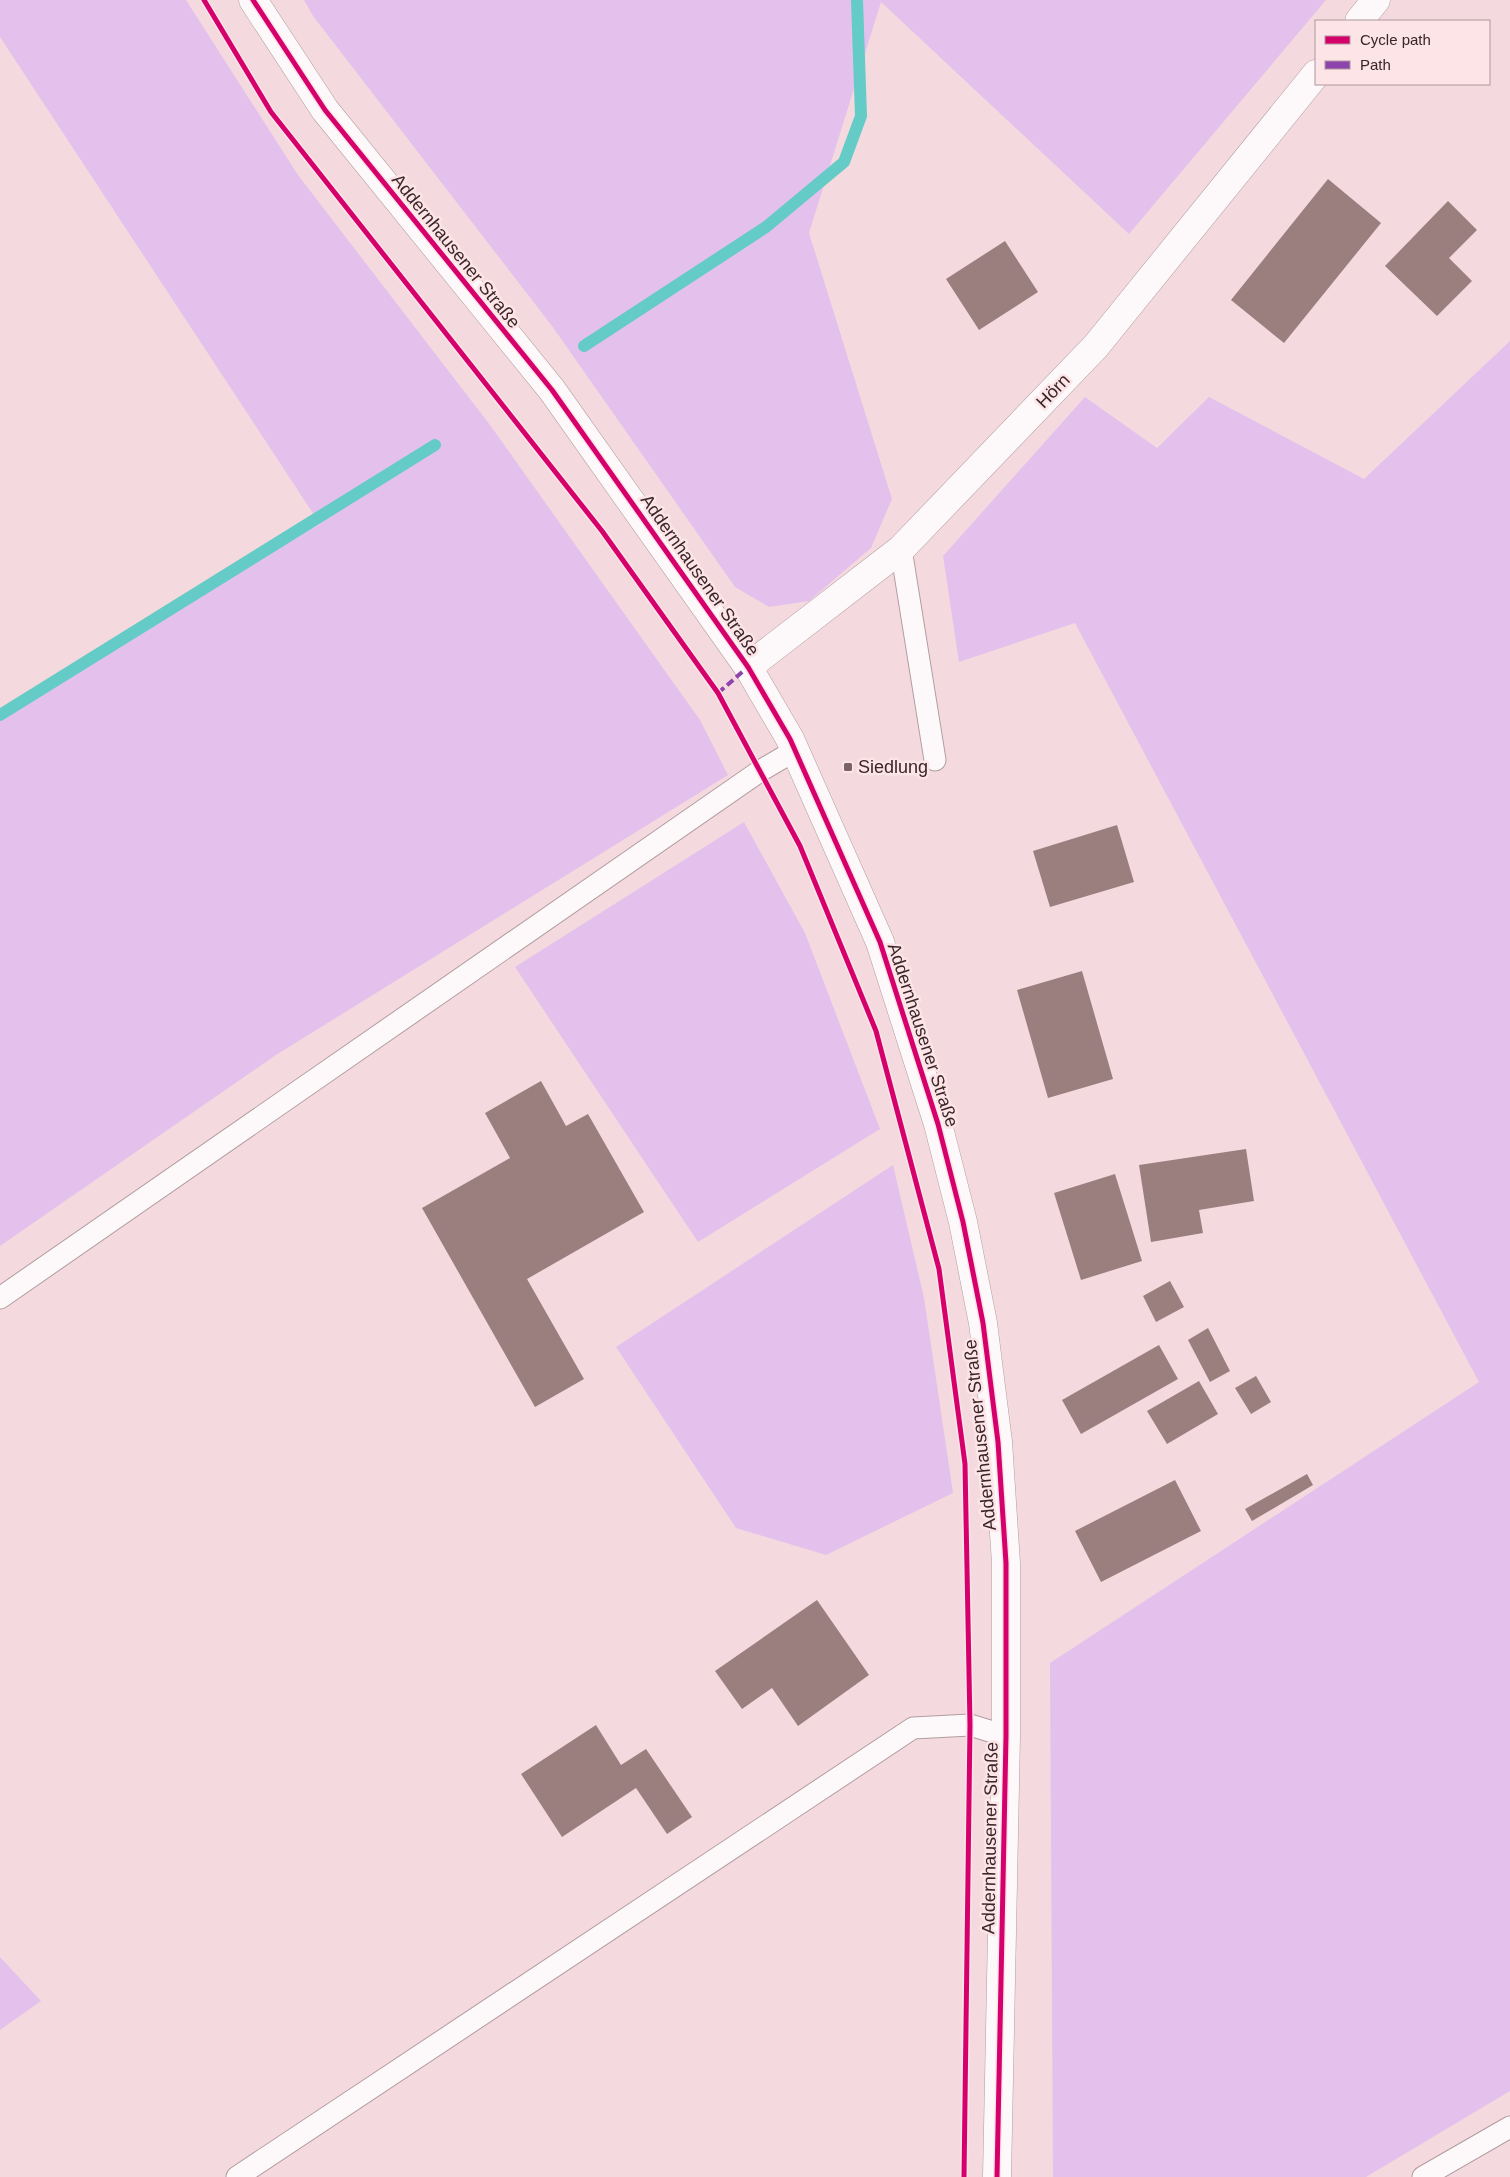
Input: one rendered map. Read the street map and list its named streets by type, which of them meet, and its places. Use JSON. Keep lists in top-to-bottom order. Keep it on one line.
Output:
{"streets":{"street":["Addernhausener Straße","Hörn"]},"crossings":[["Addernhausener Straße","Hörn"]],"places":{"transit":["Siedlung"]},"legend":["Cycle path","Path"]}
